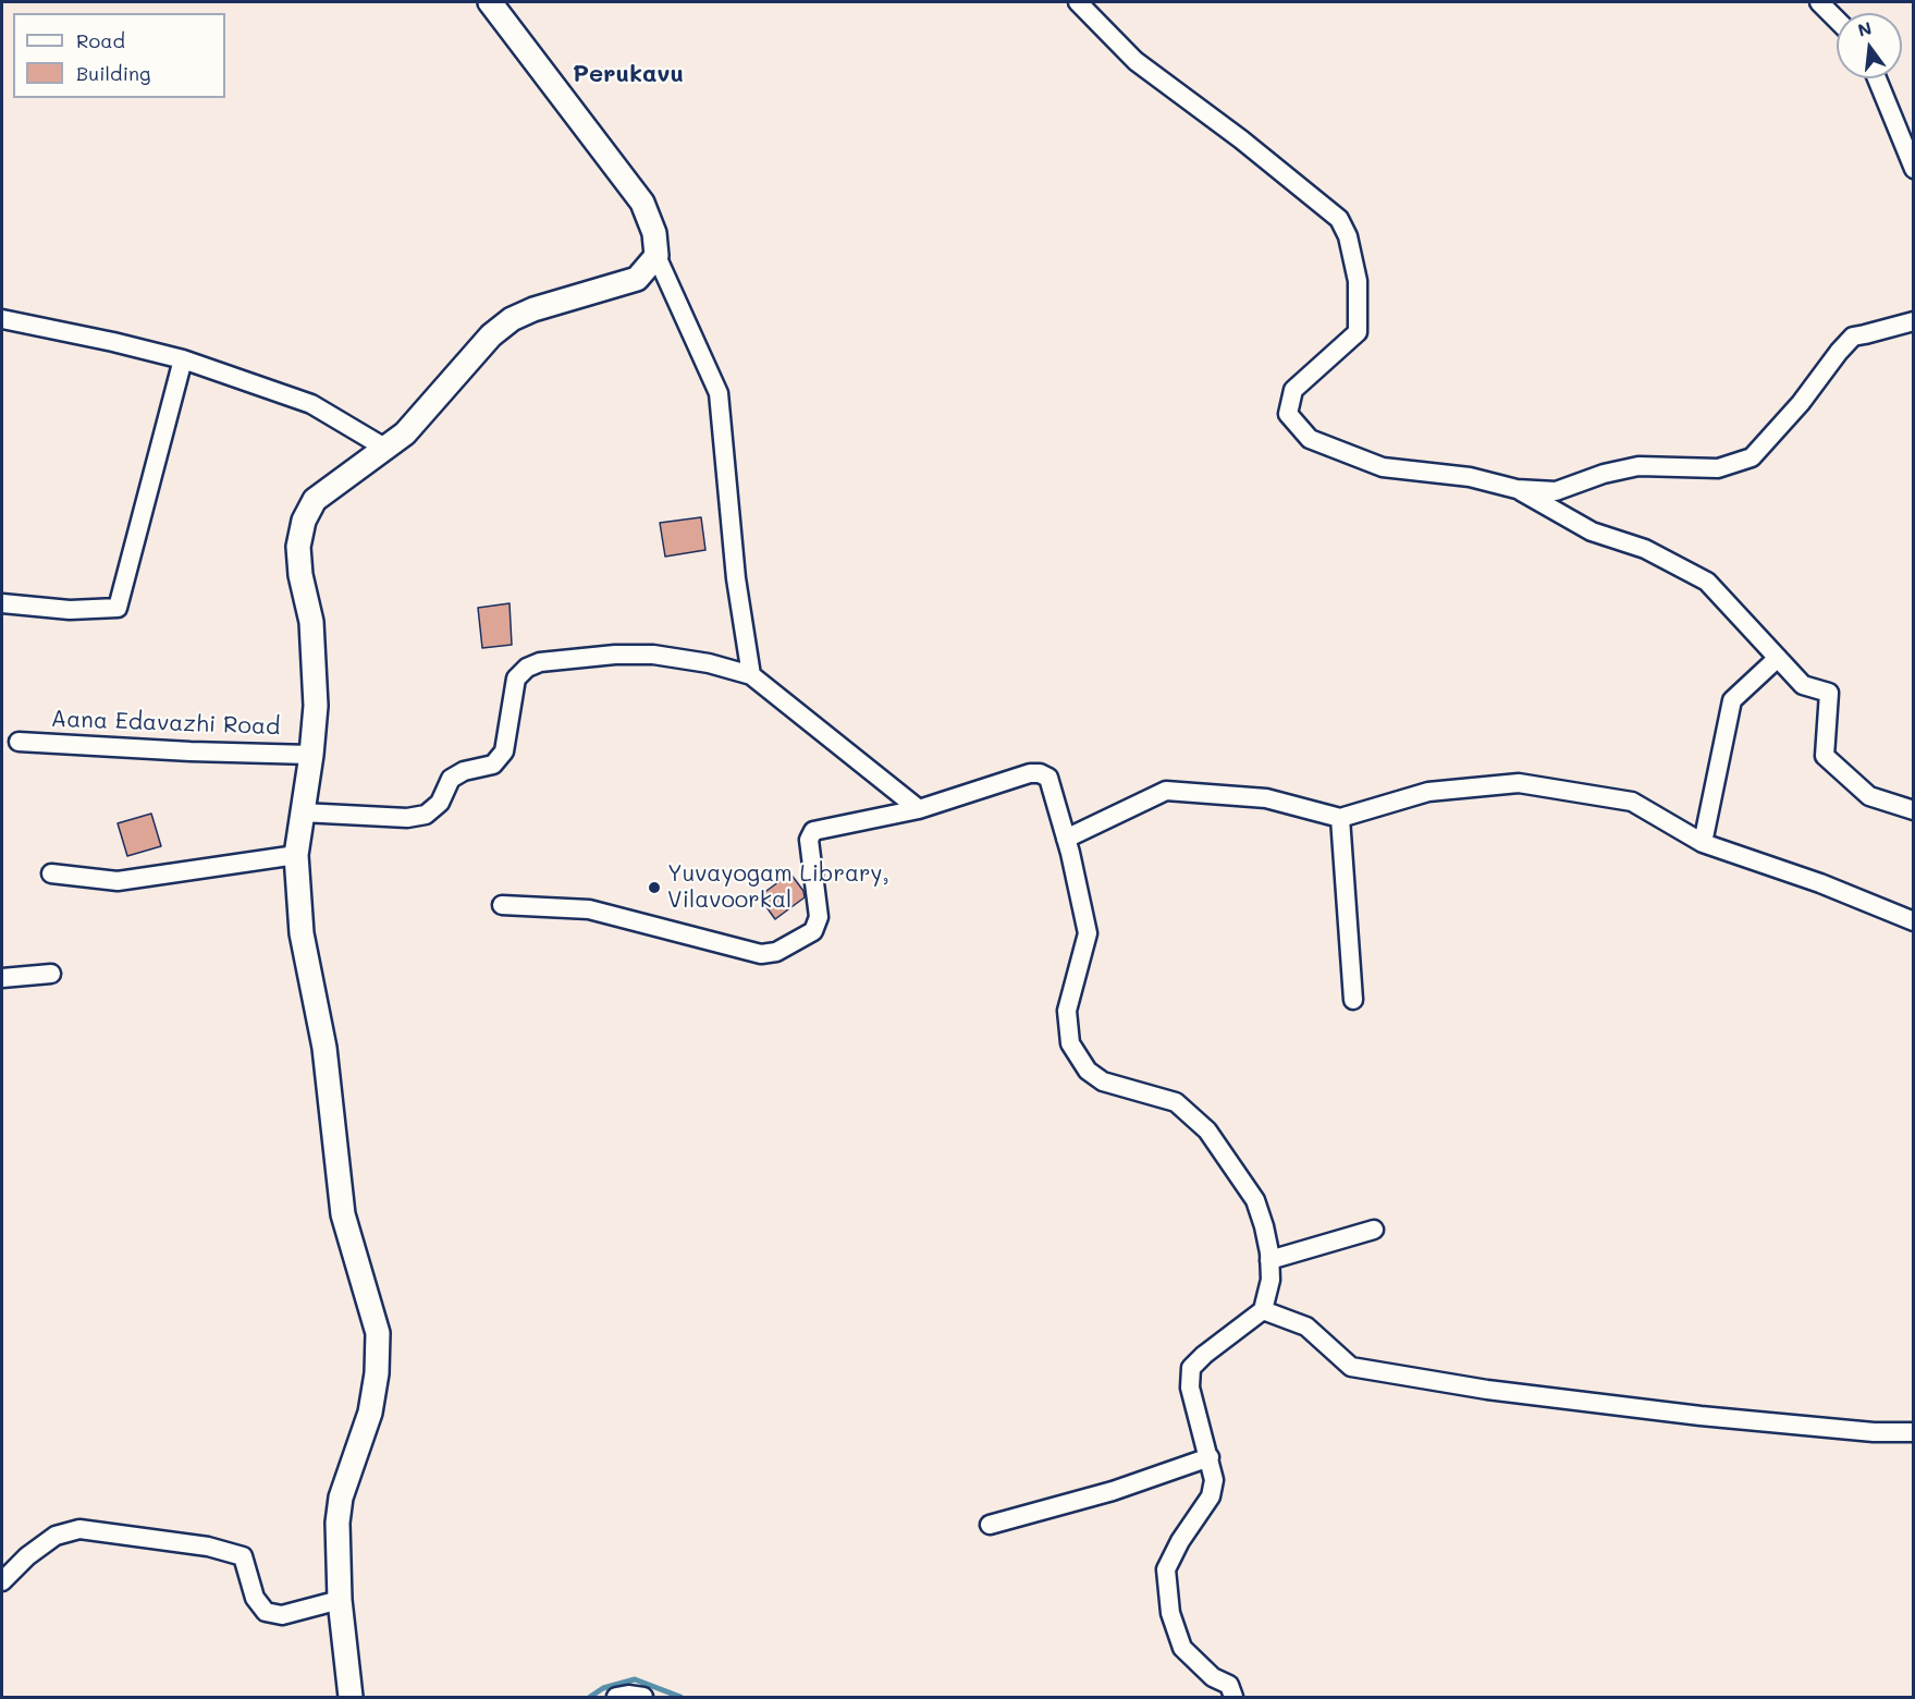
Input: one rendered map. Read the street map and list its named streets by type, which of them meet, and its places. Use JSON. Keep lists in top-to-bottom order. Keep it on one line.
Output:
{"streets":{"street":["Aana Edavazhi Road"]},"districts":["Perukavu"],"places":["Yuvayogam Library, Vilavoorkal"],"legend":["Road","Building"],"north":"top"}
